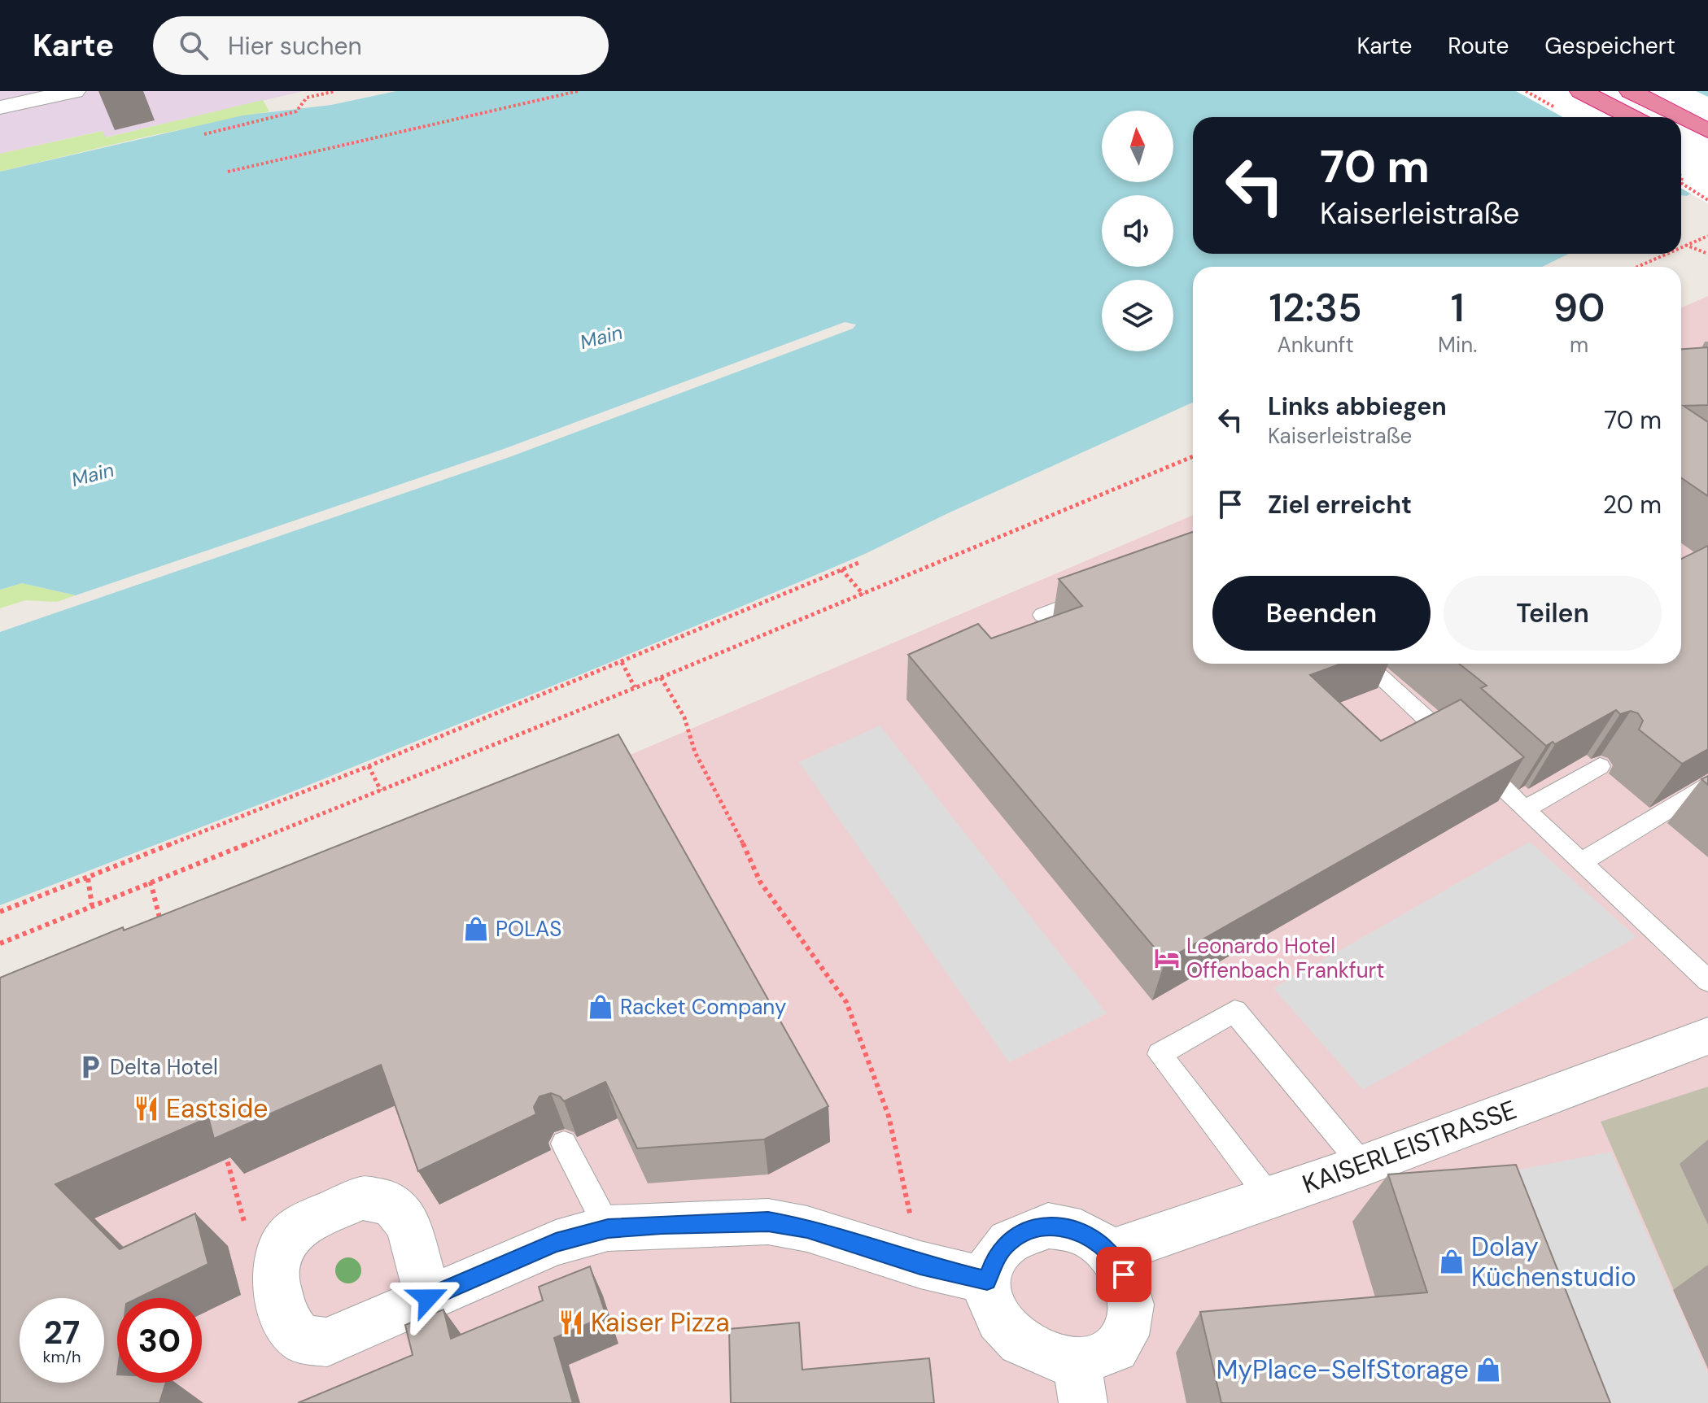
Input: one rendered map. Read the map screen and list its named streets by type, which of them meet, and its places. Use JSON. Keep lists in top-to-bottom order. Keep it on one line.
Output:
{"streets":{"street":["KAISERLEISTRASSE"]},"water":["Main"],"places":{"shop":["POLAS","Racket Company","Dolay Küchenstudio","MyPlace-SelfStorage"],"hotel":["Leonardo Hotel Offenbach Frankfurt"],"parking":["Delta Hotel"],"restaurant":["Eastside","Kaiser Pizza"]},"north":"top","page":{"header":"Karte","search":"Hier suchen","nav":["Karte","Route","Gespeichert"],"turn":["70 m","Kaiserleistraße"],"eta":["12:35","Ankunft","1","Min.","90","m"],"list":[{"name":"Links abbiegen","note":"Kaiserleistraße","value":"70 m"},{"name":"Ziel erreicht","value":"20 m"}],"buttons":["Beenden","Teilen"],"speed":"27 km/h","limit":"30"}}
